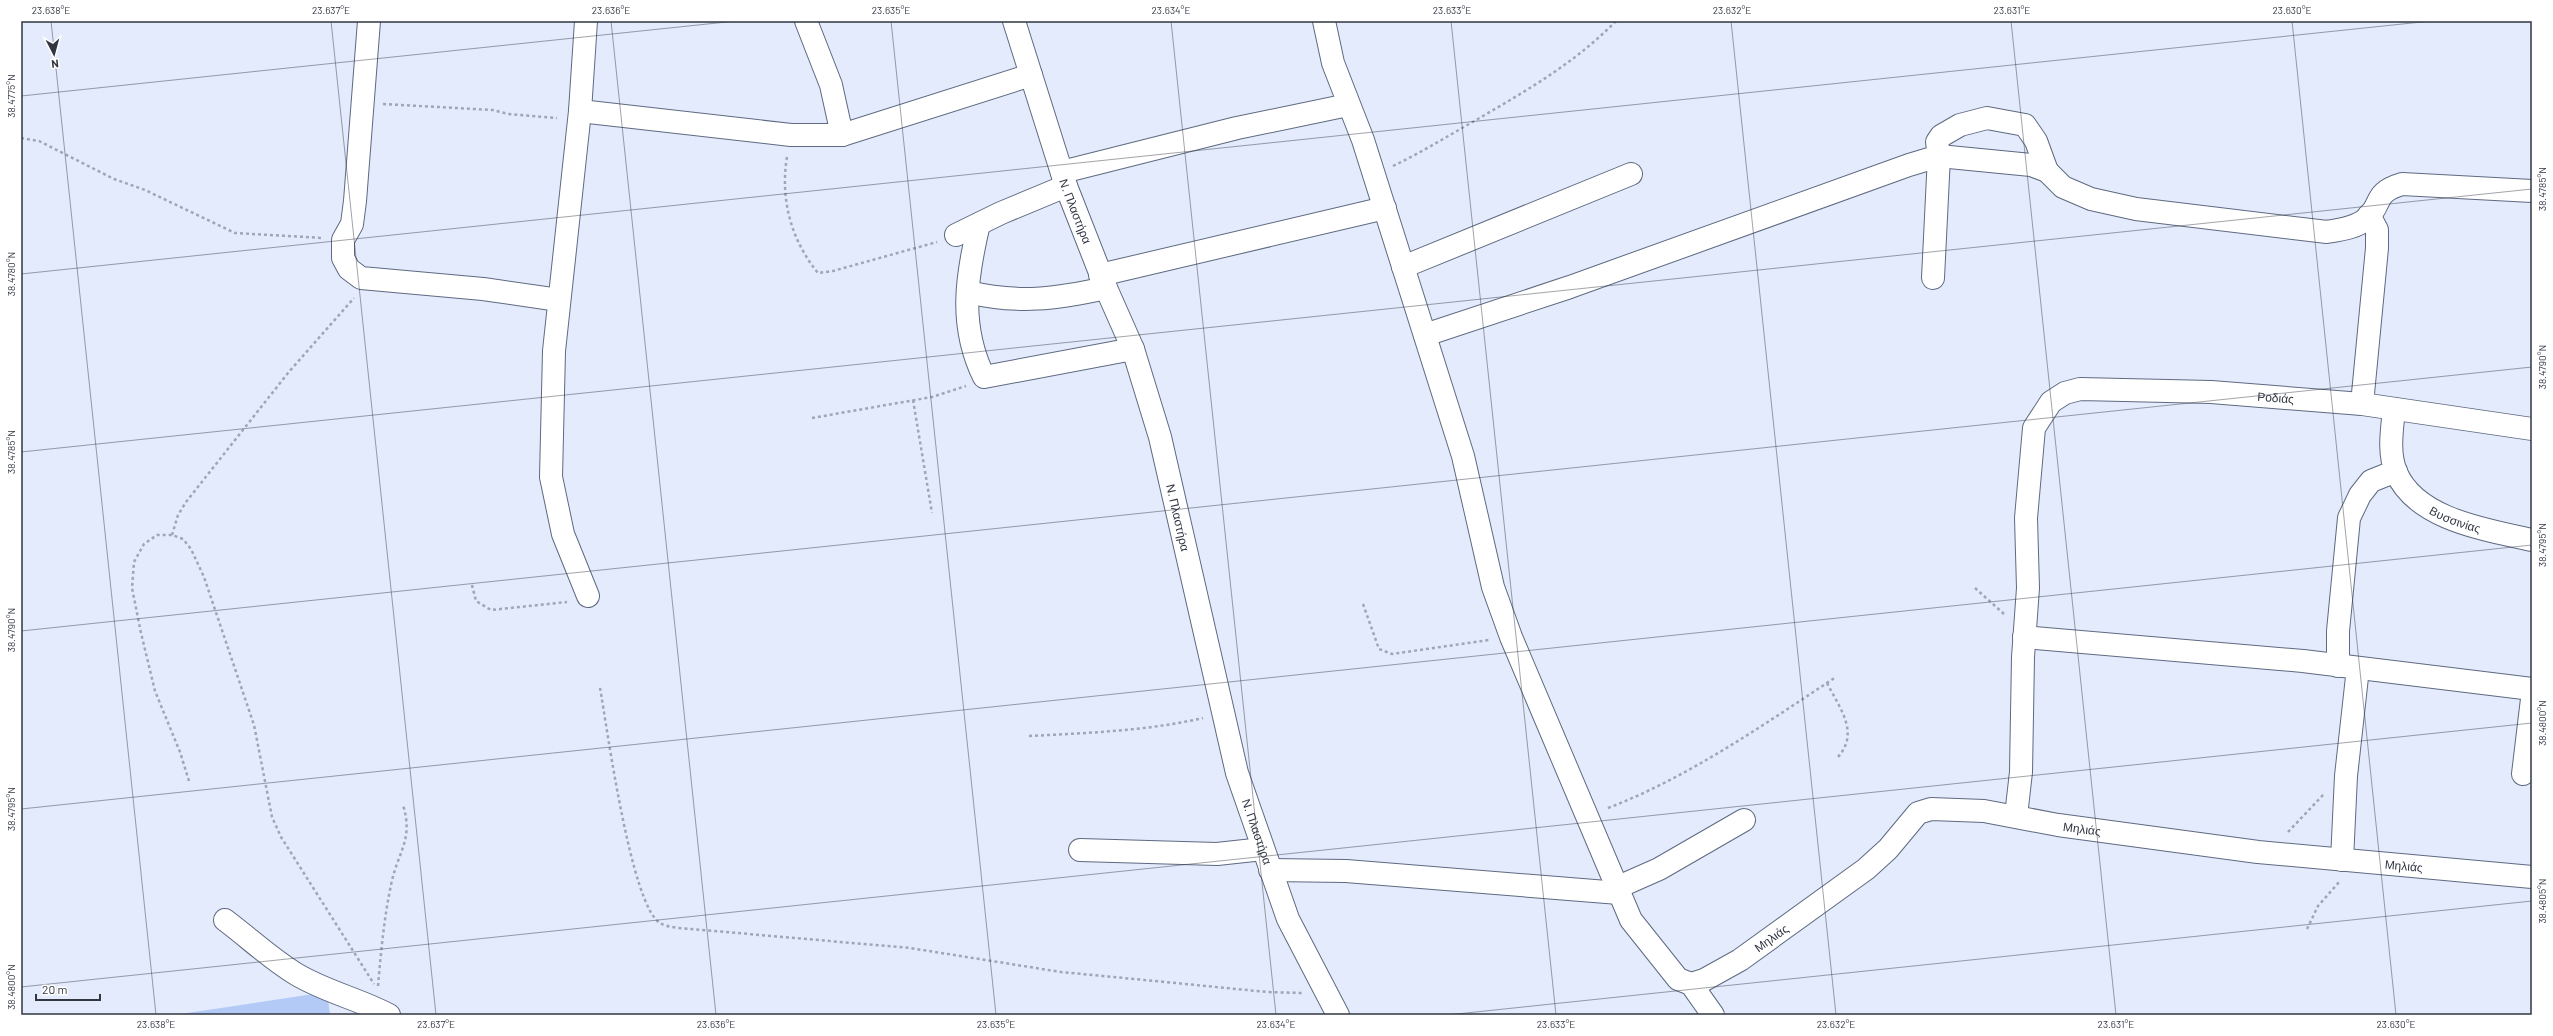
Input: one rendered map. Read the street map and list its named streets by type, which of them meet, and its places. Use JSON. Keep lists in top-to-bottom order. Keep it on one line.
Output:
{"streets":{"street":["Ν. Πλαστήρα","Ροδιάς","Βυσσινίας","Μηλιάς"]},"crossings":[["Ροδιάς","Βυσσινίας"]],"scale_bar":"20 m","north":"bottom","coordinates":["23.638°E","23.637°E","23.636°E","23.635°E","23.634°E","23.633°E","23.632°E","23.631°E","23.630°E","38.4775°N","38.4785°N","38.4780°N","38.4790°N","38.4795°N","38.4800°N","38.4805°N"]}
